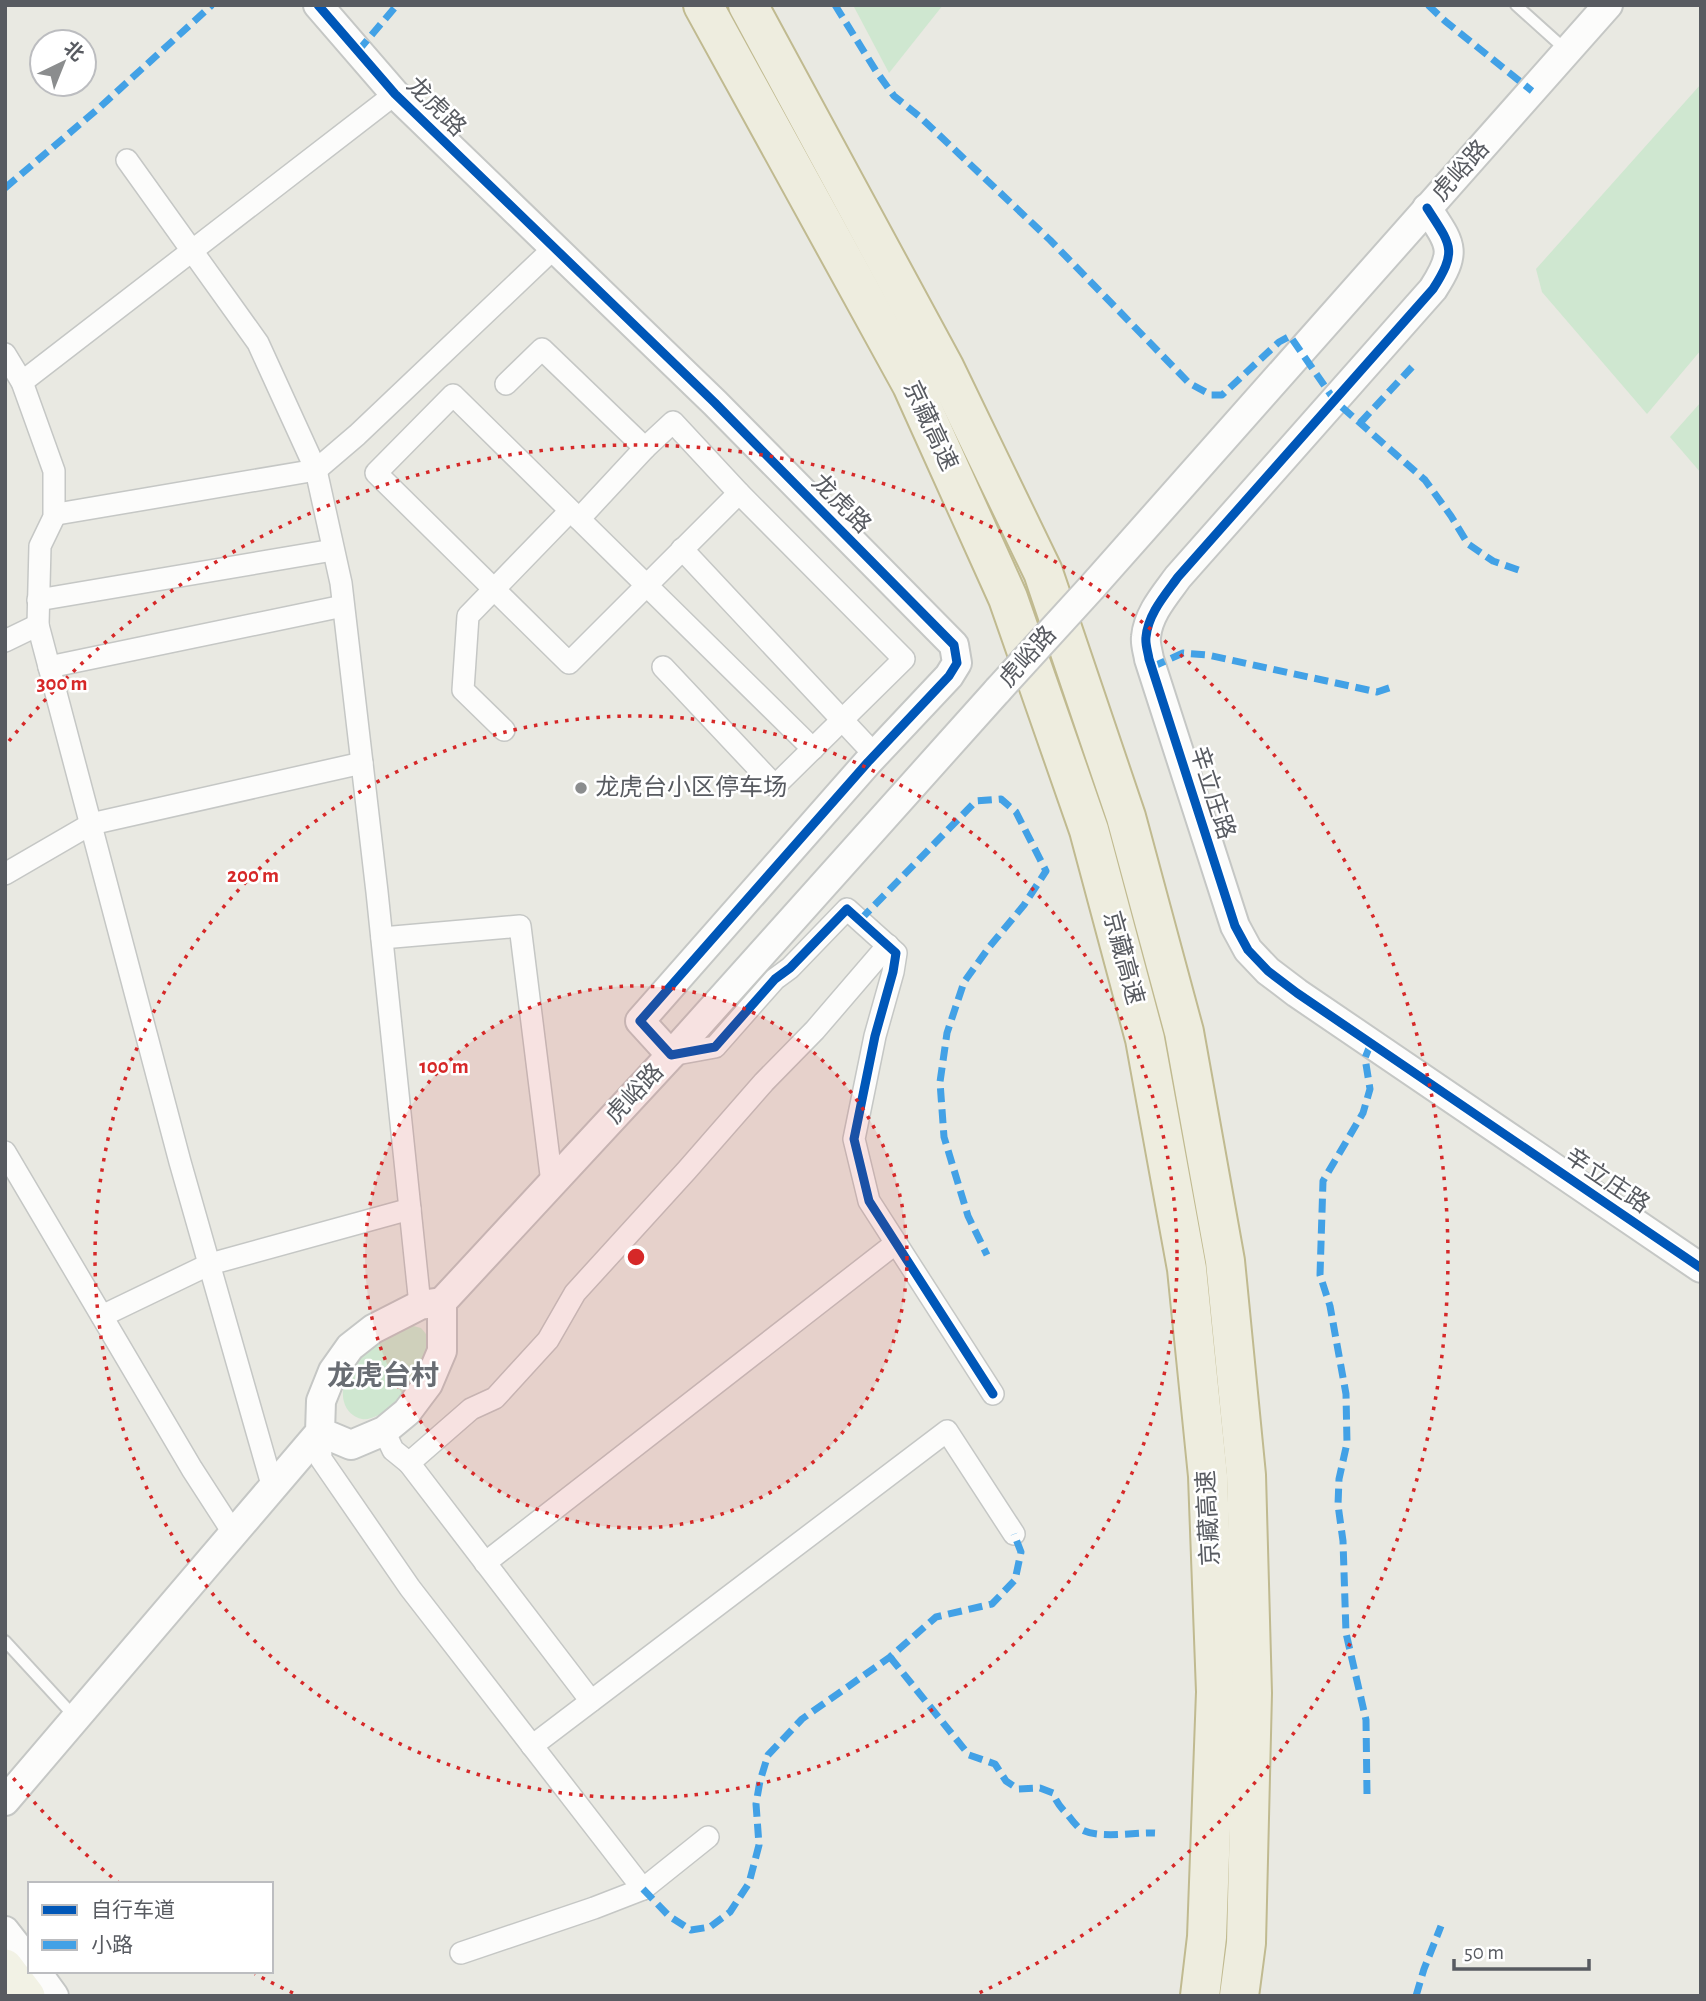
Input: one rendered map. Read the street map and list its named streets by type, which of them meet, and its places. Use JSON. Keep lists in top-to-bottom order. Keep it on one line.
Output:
{"streets":{"highway":["京藏高速"],"street":["龙虎路","虎峪路","辛立庄路"]},"crossings":[["龙虎路","虎峪路"],["虎峪路","辛立庄路"]],"districts":["龙虎台村"],"places":["龙虎台小区停车场"],"legend":["自行车道","小路"],"scale_bar":"50 m","north":"top right","rings":["300 m","200 m","100 m"]}
